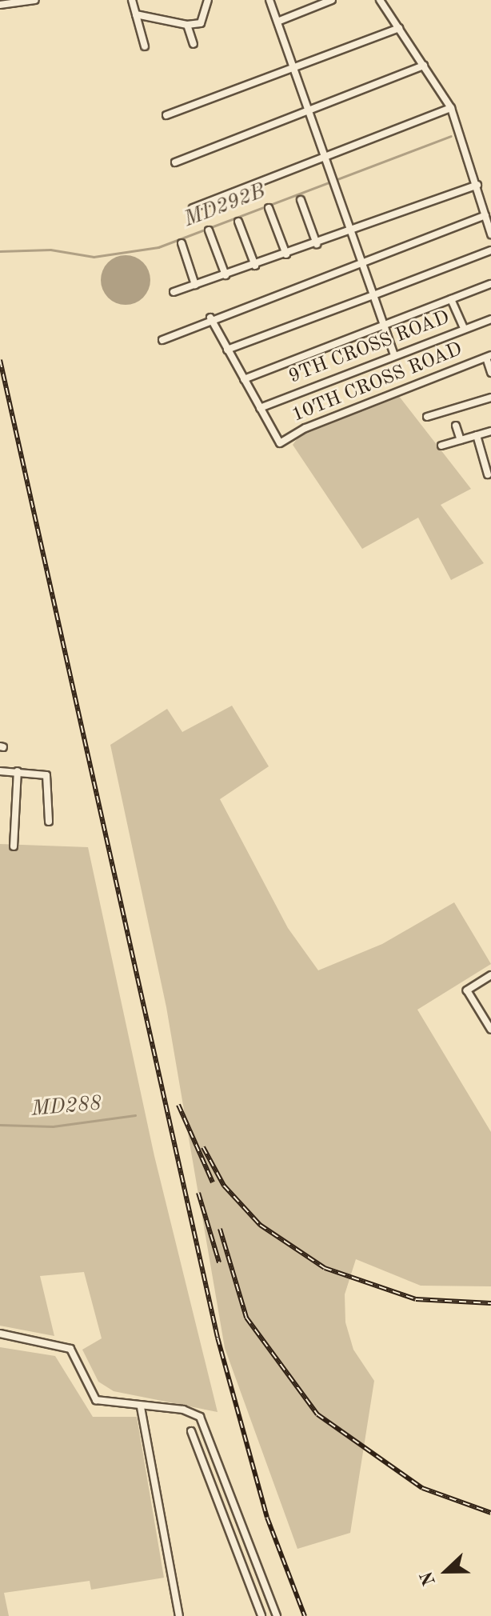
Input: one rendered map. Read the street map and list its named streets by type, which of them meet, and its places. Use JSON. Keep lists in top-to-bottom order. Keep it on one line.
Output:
{"streets":{"street":["9TH CROSS ROAD","10TH CROSS ROAD"]},"crossings":[["9TH CROSS ROAD","10TH CROSS ROAD"]],"water":["MD292B","MD288"],"north":"left"}
